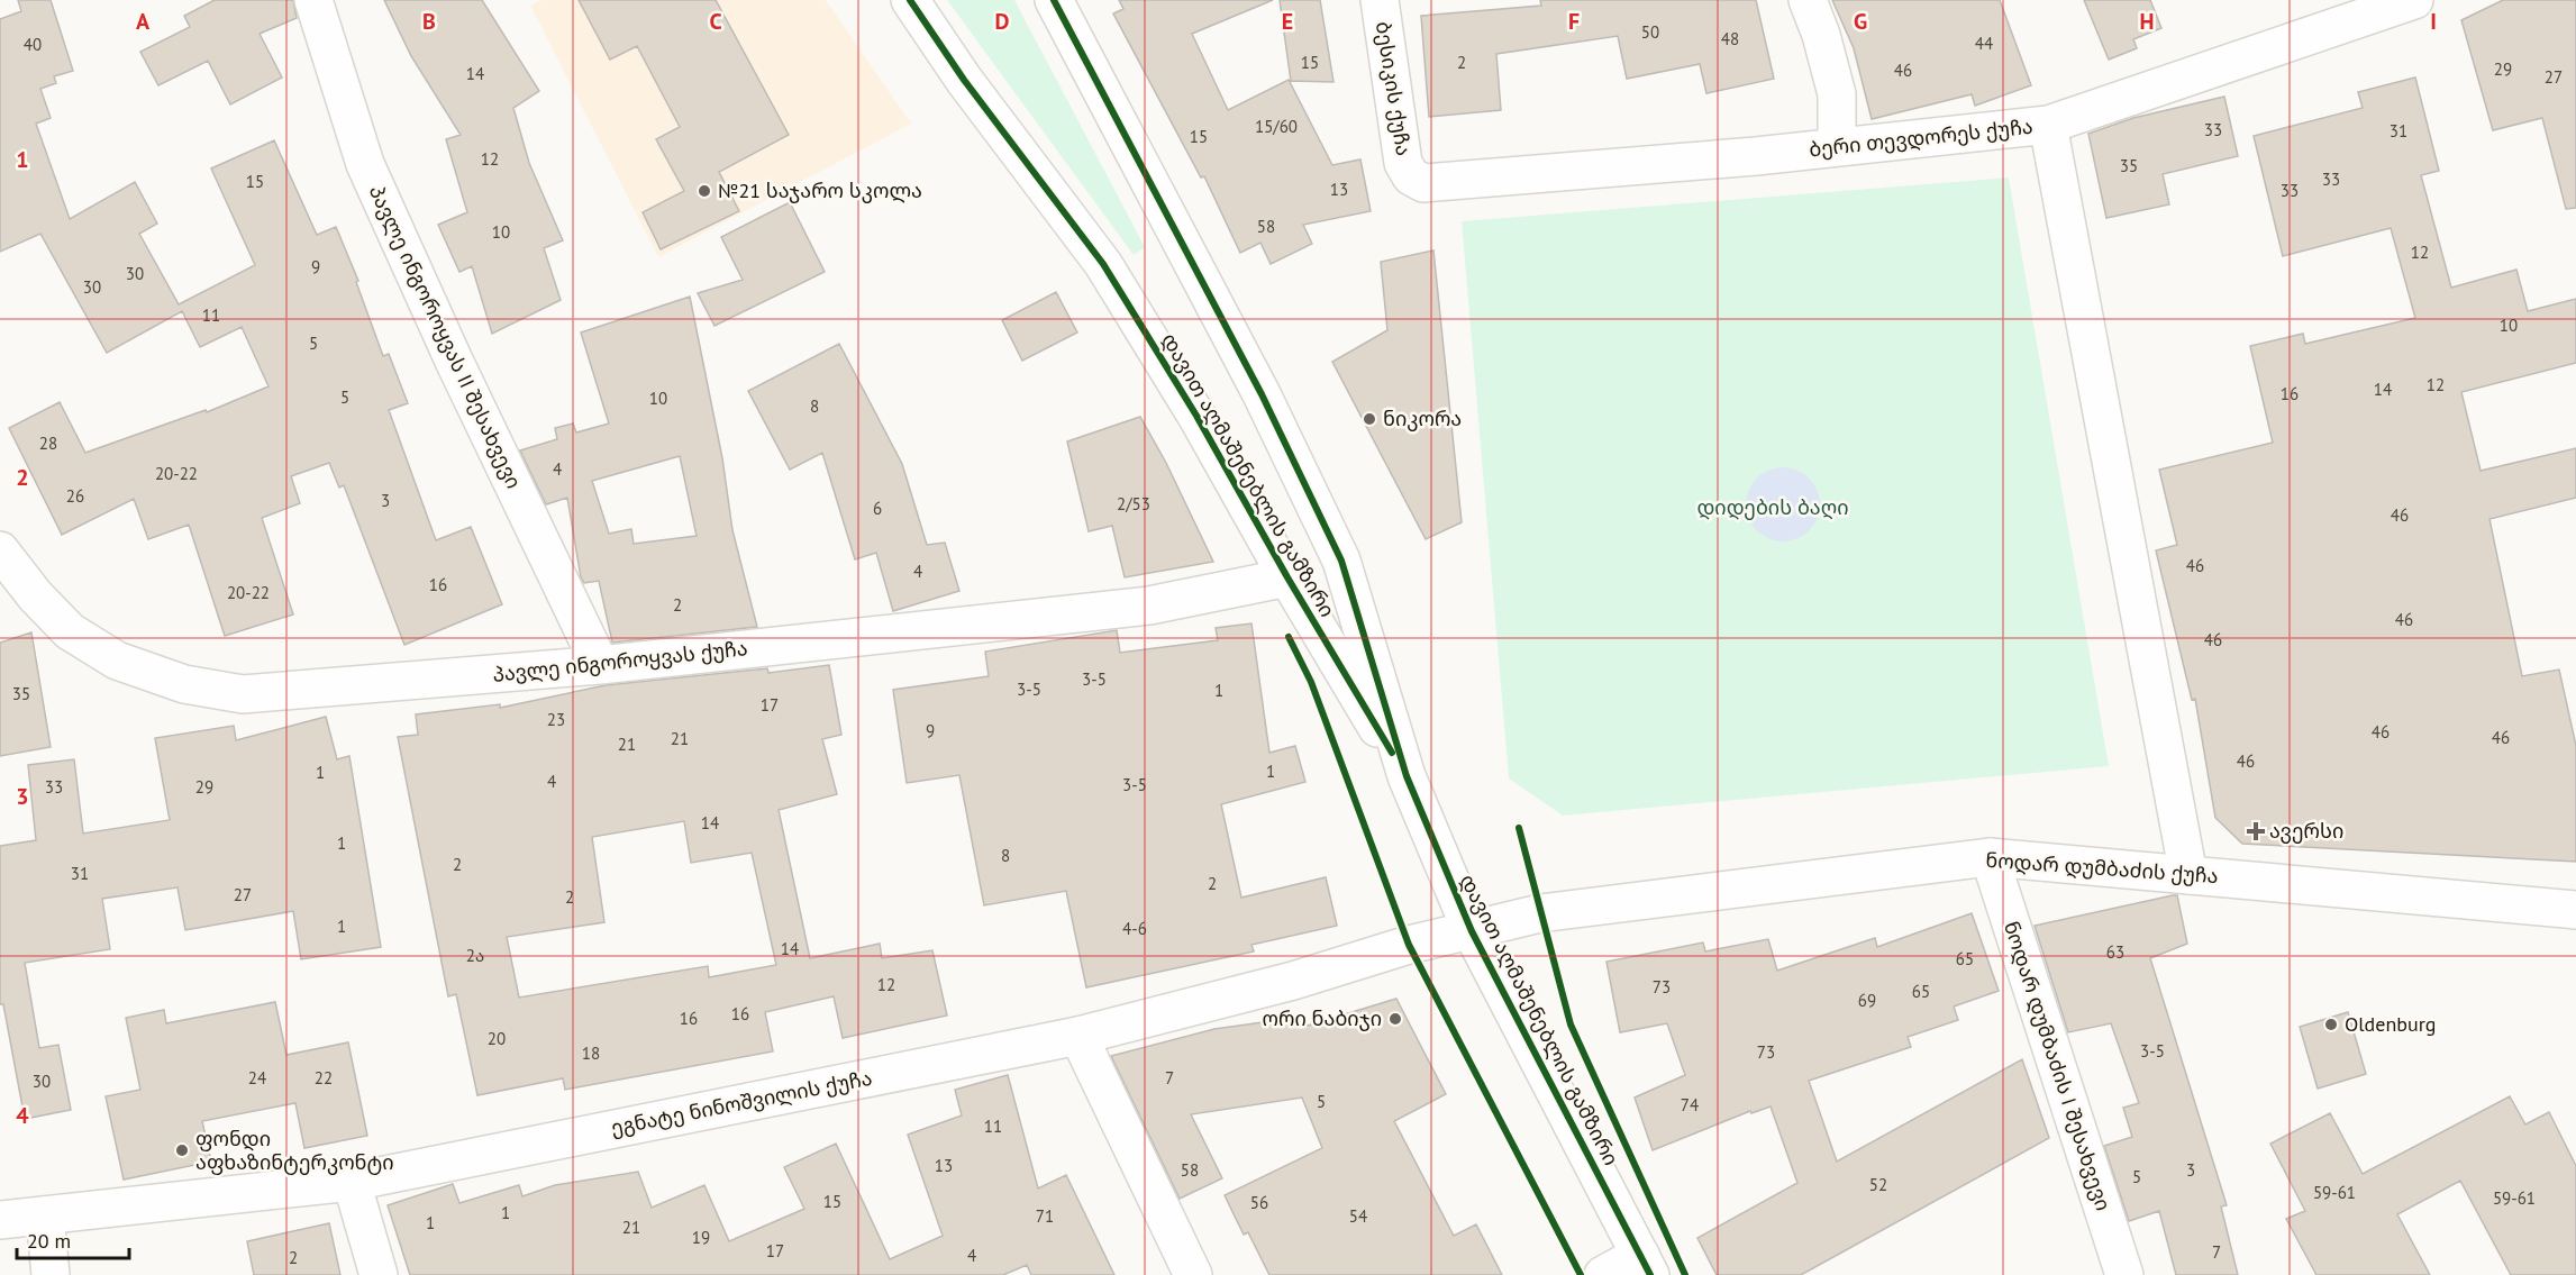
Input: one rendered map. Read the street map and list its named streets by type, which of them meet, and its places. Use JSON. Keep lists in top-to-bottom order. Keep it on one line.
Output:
{"streets":{"street":["ბესიკის ქუჩა","ბერი თევდორეს ქუჩა","პავლე ინგოროყვას II შესახვევი","დავით აღმაშენებლის გამზირი","პავლე ინგოროყვას ქუჩა","ნოდარ დუმბაძის ქუჩა","ნოდარ დუმბაძის I შესახვევი","ეგნატე ნინოშვილის ქუჩა"]},"crossings":[["ბესიკის ქუჩა","ბერი თევდორეს ქუჩა"],["პავლე ინგოროყვას II შესახვევი","პავლე ინგოროყვას ქუჩა"],["დავით აღმაშენებლის გამზირი","პავლე ინგოროყვას ქუჩა"],["დავით აღმაშენებლის გამზირი","ნოდარ დუმბაძის ქუჩა"],["დავით აღმაშენებლის გამზირი","ეგნატე ნინოშვილის ქუჩა"],["ნოდარ დუმბაძის ქუჩა","ნოდარ დუმბაძის I შესახვევი"],["ნოდარ დუმბაძის ქუჩა","ეგნატე ნინოშვილის ქუჩა"]],"parks":["დიდების ბაღი"],"places":{"other":["№21 საჯარო სკოლა","ნიკორა","ორი ნაბიჯი","Oldenburg","ფონდი აფხაზინტერკონტი"],"health":["ავერსი"]},"house_numbers":["50","48","44","40","15","2","29","46","14","27","15/60","33","31","15","12","35","33","15","13","33","58","10","12","9","30","30","11","10","5","12","14","16","5","10","8","28","4","20-22","26","3","2/53","6","46","46","4","16","20-22","2","46","46","3-5","3-5","1","35","17","23","9","46","46","21","21","46","1","1","4","3-5","33","29","14","1","8","2","31","2","27","2","1","4-6","14","63","2ა","65","12","73","65","69","16","16","20","3-5","73","18","24","22","7","30","5","74","11","13","58","3","5","52","59-61","59-61","15","56","1","71","54","1","21","19","17","7","4","2"],"scale_bar":"20 m","grid":{"columns":["A","B","C","D","E","F","G","H","I"],"rows":["1","2","3","4"]}}
